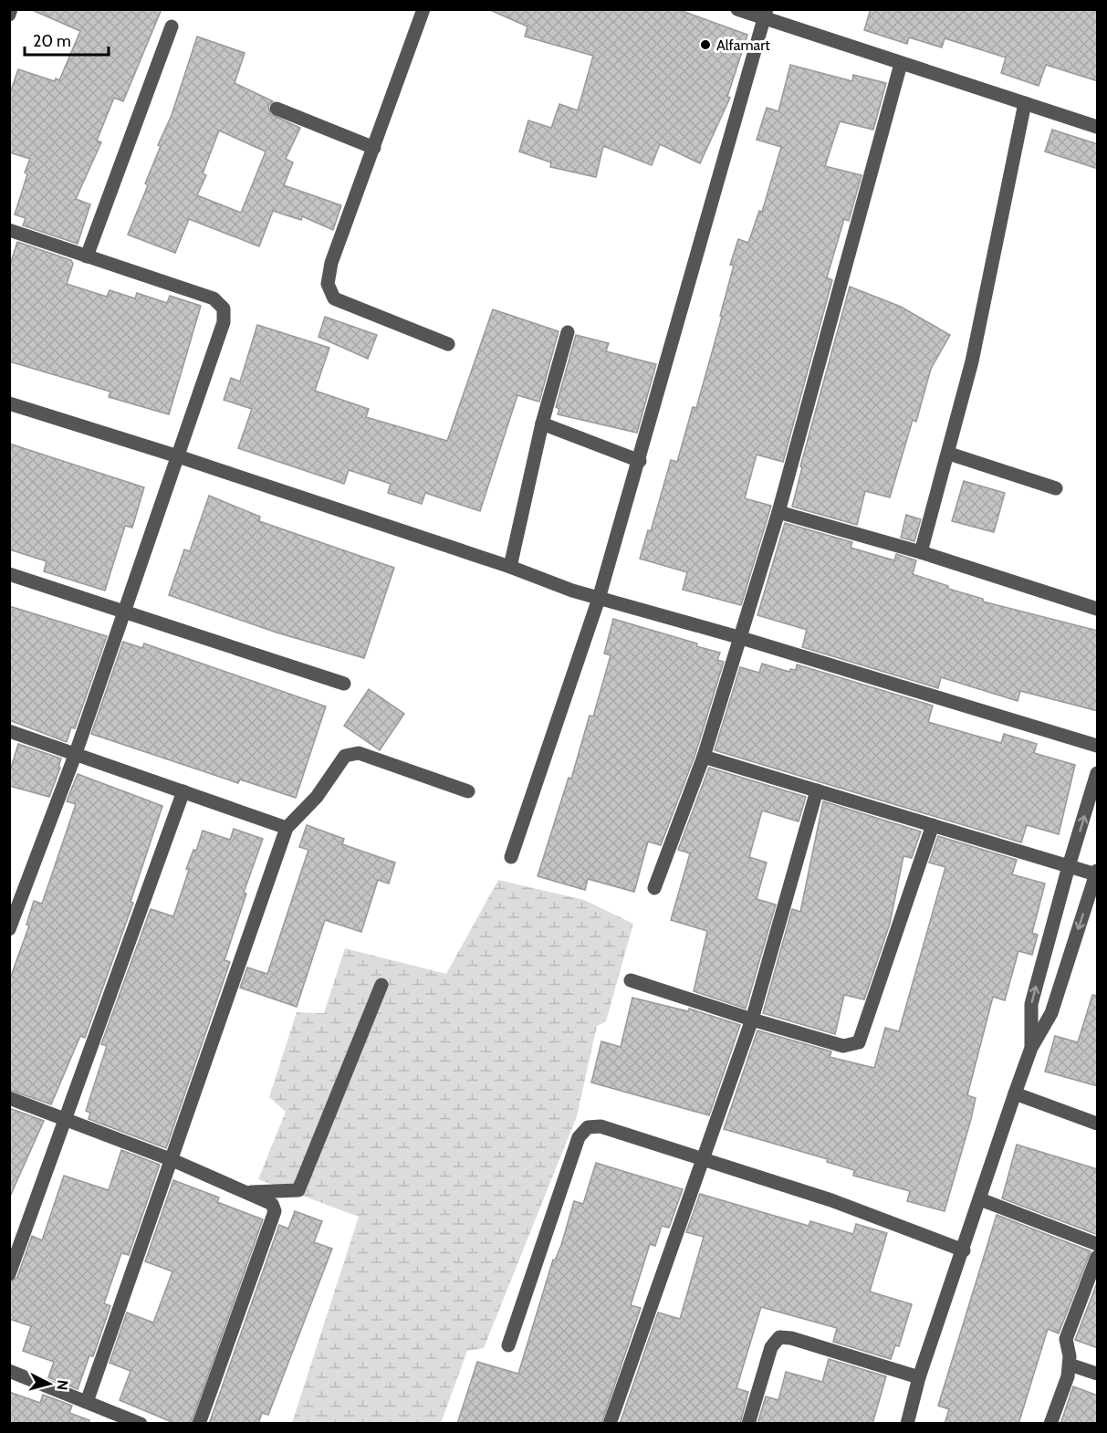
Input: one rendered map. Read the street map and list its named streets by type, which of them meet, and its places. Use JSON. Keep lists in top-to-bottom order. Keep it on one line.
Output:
{"places":["Alfamart"],"scale_bar":"20 m","north":"right"}
